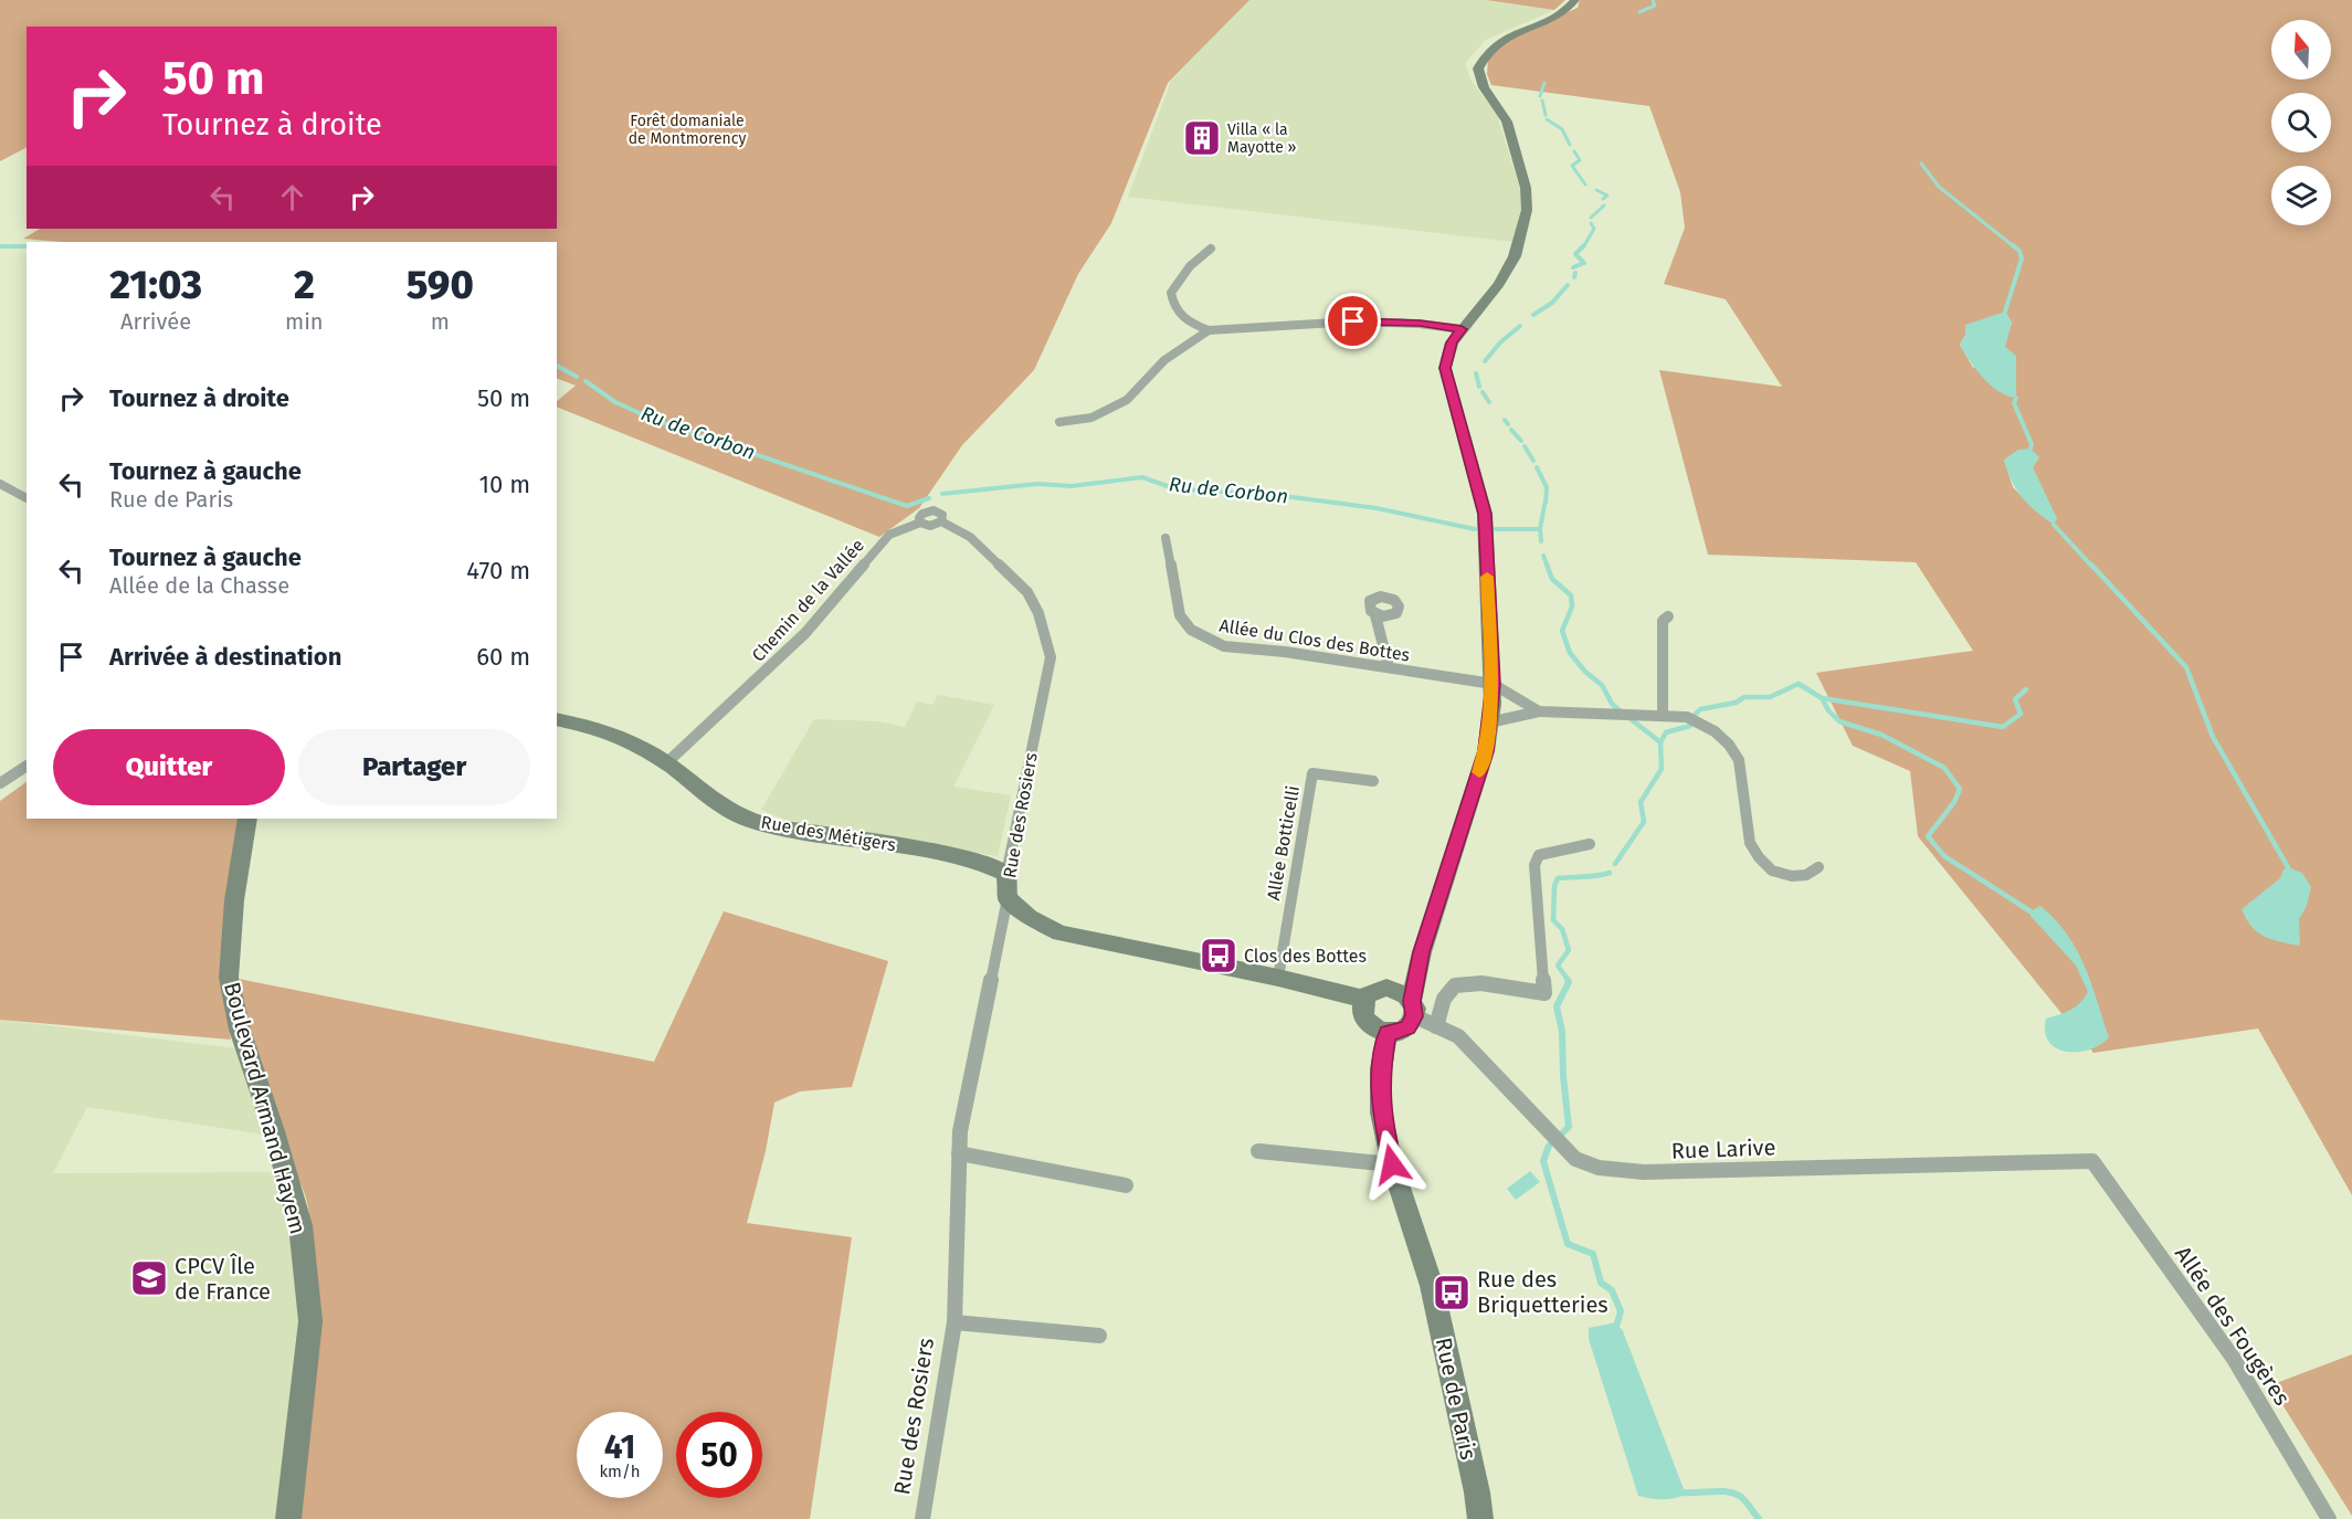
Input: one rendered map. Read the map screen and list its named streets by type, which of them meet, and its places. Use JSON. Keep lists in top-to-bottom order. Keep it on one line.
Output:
{"streets":{"main road":["Rue des Rosiers","Rue des Métigers","Boulevard Armand Hayem","Rue de Paris"],"street":["Chemin de la Vallée","Allée du Clos des Bottes","Allée Botticelli","Rue Larive","Allée des Fougères"]},"crossings":[["Chemin de la Vallée","Rue des Rosiers"],["Chemin de la Vallée","Rue des Métigers"],["Rue des Rosiers","Rue des Métigers"],["Rue Larive","Allée des Fougères"],["Rue Larive","Rue de Paris"]],"water":["Ru de Corbon"],"parks":["Forêt domaniale de Montmorency"],"places":{"building":["Villa « la Mayotte »"],"bus stop":["Clos des Bottes","Rue des Briquetteries"],"school or university":["CPCV Île de France"]},"north":"top","page":{"turn":["50 m","Tournez à droite"],"eta":["21:03","Arrivée","2","min","590","m"],"list":[{"name":"Tournez à droite","value":"50 m"},{"name":"Tournez à gauche","note":"Rue de Paris","value":"10 m"},{"name":"Tournez à gauche","note":"Allée de la Chasse","value":"470 m"},{"name":"Arrivée à destination","value":"60 m"}],"buttons":["Quitter","Partager"],"speed":"41 km/h","limit":"50"}}
